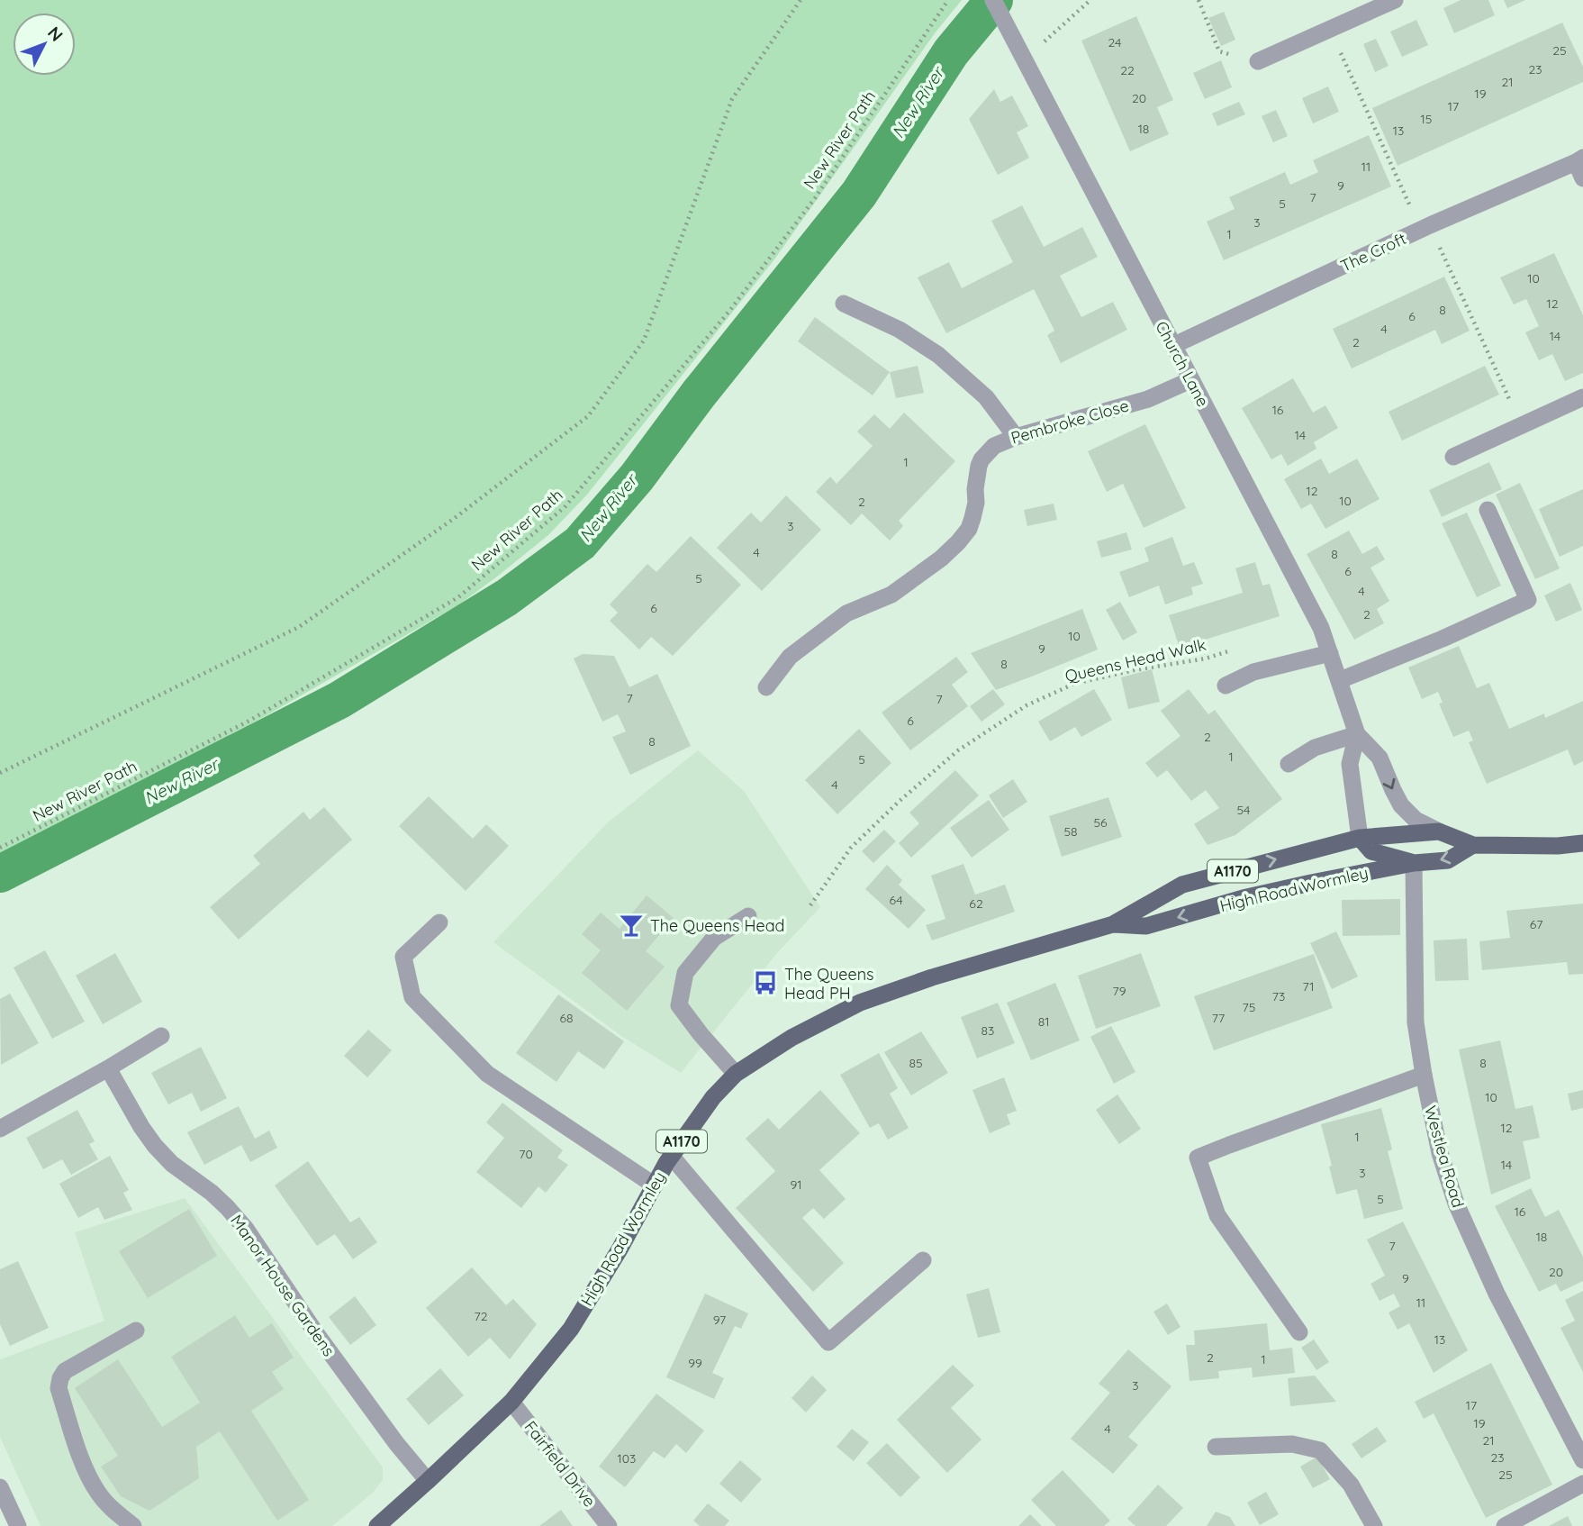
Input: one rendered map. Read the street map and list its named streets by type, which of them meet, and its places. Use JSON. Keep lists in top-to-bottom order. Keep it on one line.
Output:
{"streets":{"main road":["A1170","High Road Wormley"],"street":["The Croft","Church Lane","Pembroke Close","Westlea Road","Manor House Gardens","Fairfield Drive"],"path":["New River Path","Queens Head Walk"]},"crossings":[["The Croft","Church Lane"],["Church Lane","Pembroke Close"],["Church Lane","High Road Wormley"],["High Road Wormley","Westlea Road"],["High Road Wormley","Manor House Gardens"],["High Road Wormley","Fairfield Drive"]],"water":["New River"],"places":{"bar":["The Queens Head"],"bus stop":["The Queens Head PH"]},"house_numbers":["24","25","23","22","21","19","20","17","15","18","13","11","9","7","5","3","1","10","12","8","6","4","14","2","16","14","1","12","10","2","3","4","8","6","5","4","6","2","10","9","8","7","7","6","2","8","1","5","4","54","56","58","64","62","67","71","79","73","75","68","77","81","83","85","8","10","12","1","70","14","3","91","5","16","18","7","20","9","11","72","97","13","2","1","99","3","17","19","4","21","23","103","25"],"north":"top right"}
